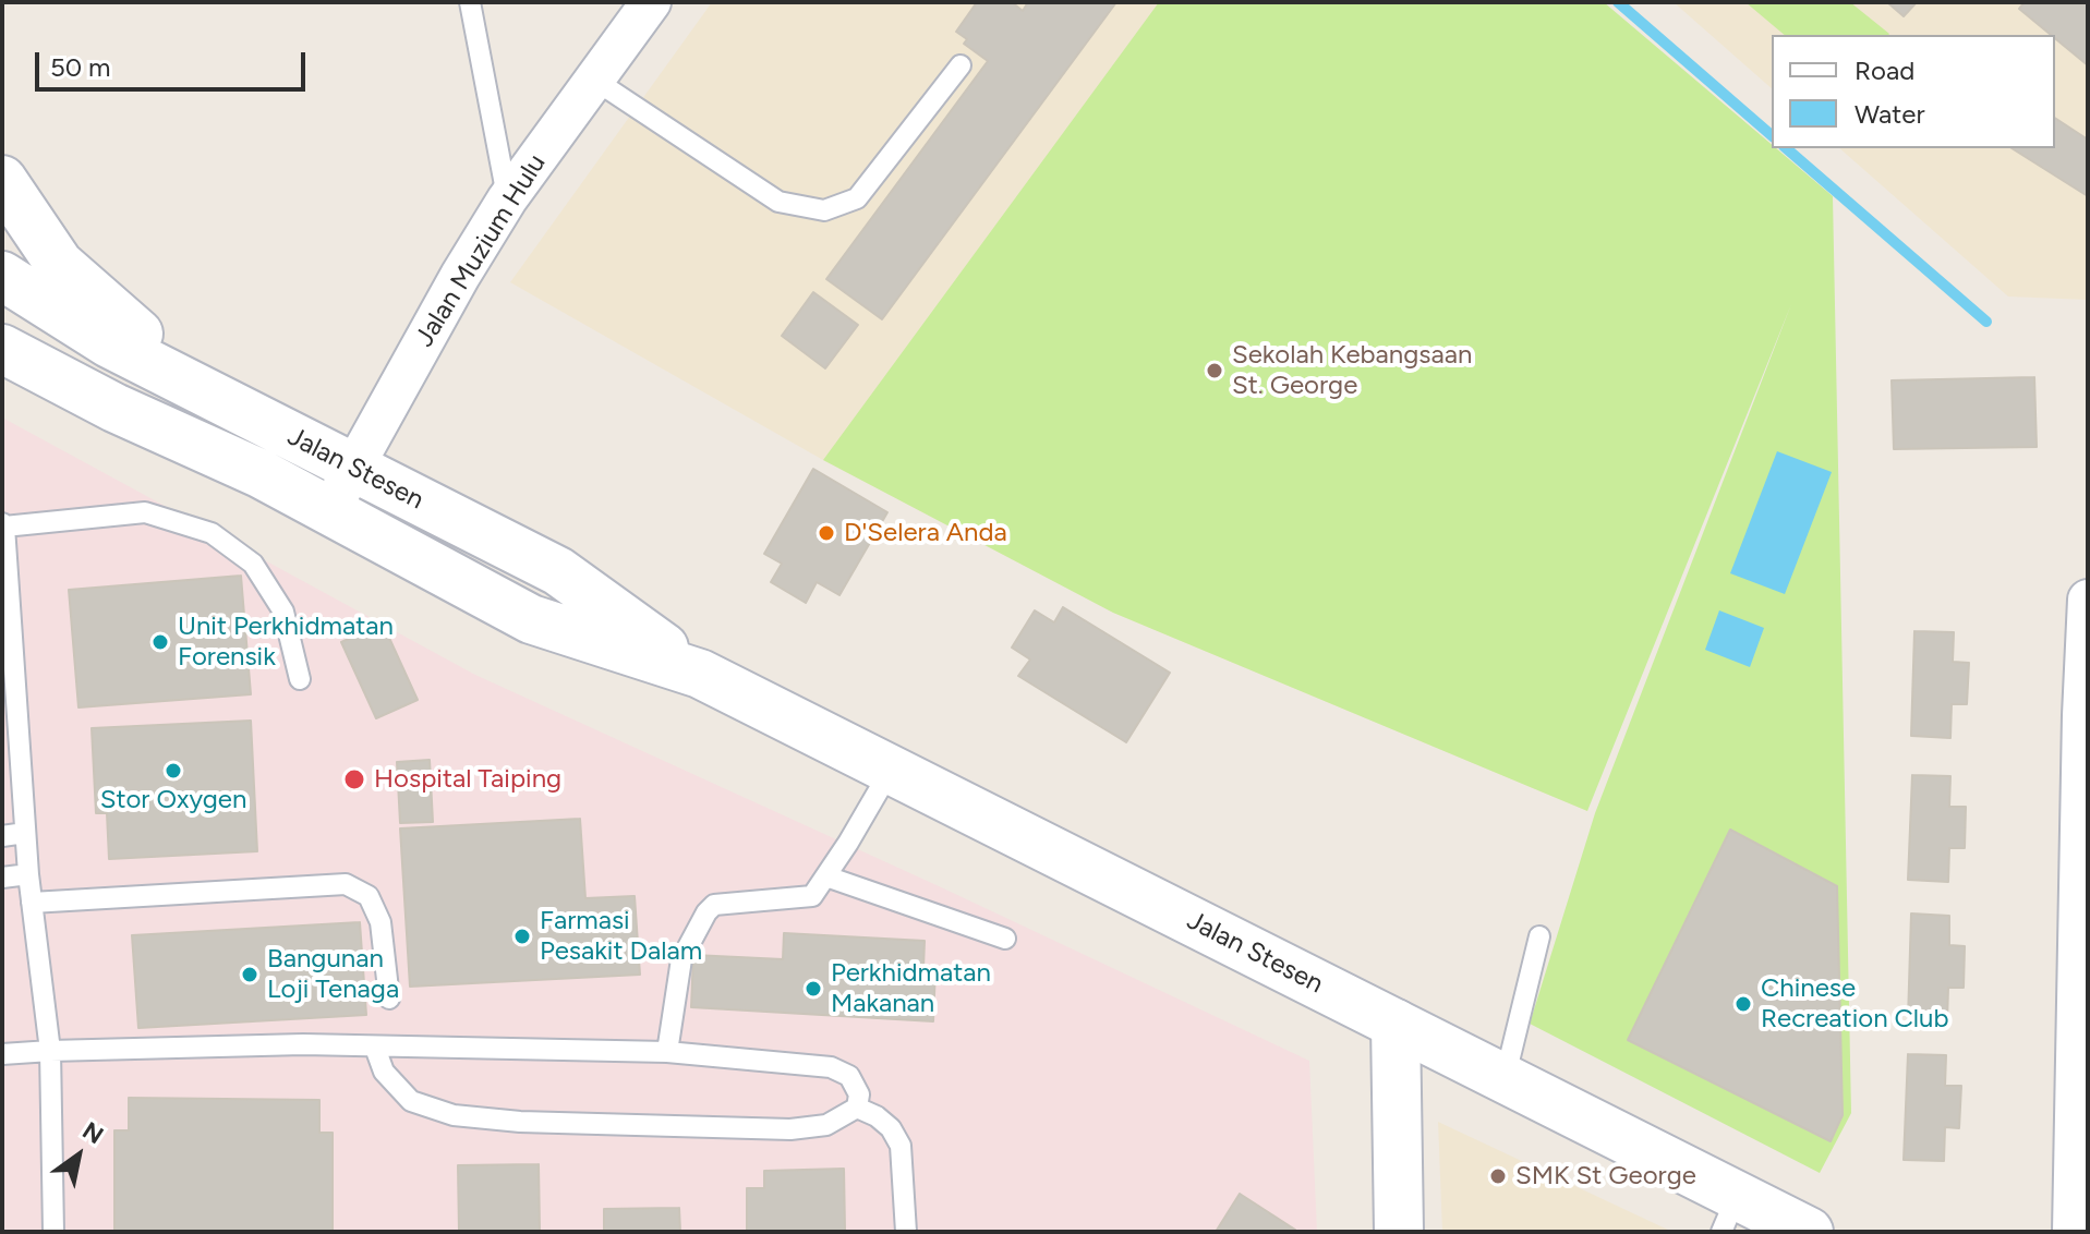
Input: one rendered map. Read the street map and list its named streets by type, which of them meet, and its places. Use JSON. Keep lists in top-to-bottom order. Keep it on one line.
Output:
{"streets":{"main road":["Jalan Stesen"],"street":["Jalan Muzium Hulu"]},"crossings":[["Jalan Muzium Hulu","Jalan Stesen"]],"places":["Sekolah Kebangsaan St. George","D'Selera Anda","Unit Perkhidmatan Forensik","Stor Oxygen","Hospital Taiping","Farmasi Pesakit Dalam","Bangunan Loji Tenaga","Perkhidmatan Makanan","Chinese Recreation Club","SMK St George"],"legend":["Road","Water"],"scale_bar":"50 m","north":"top right"}
